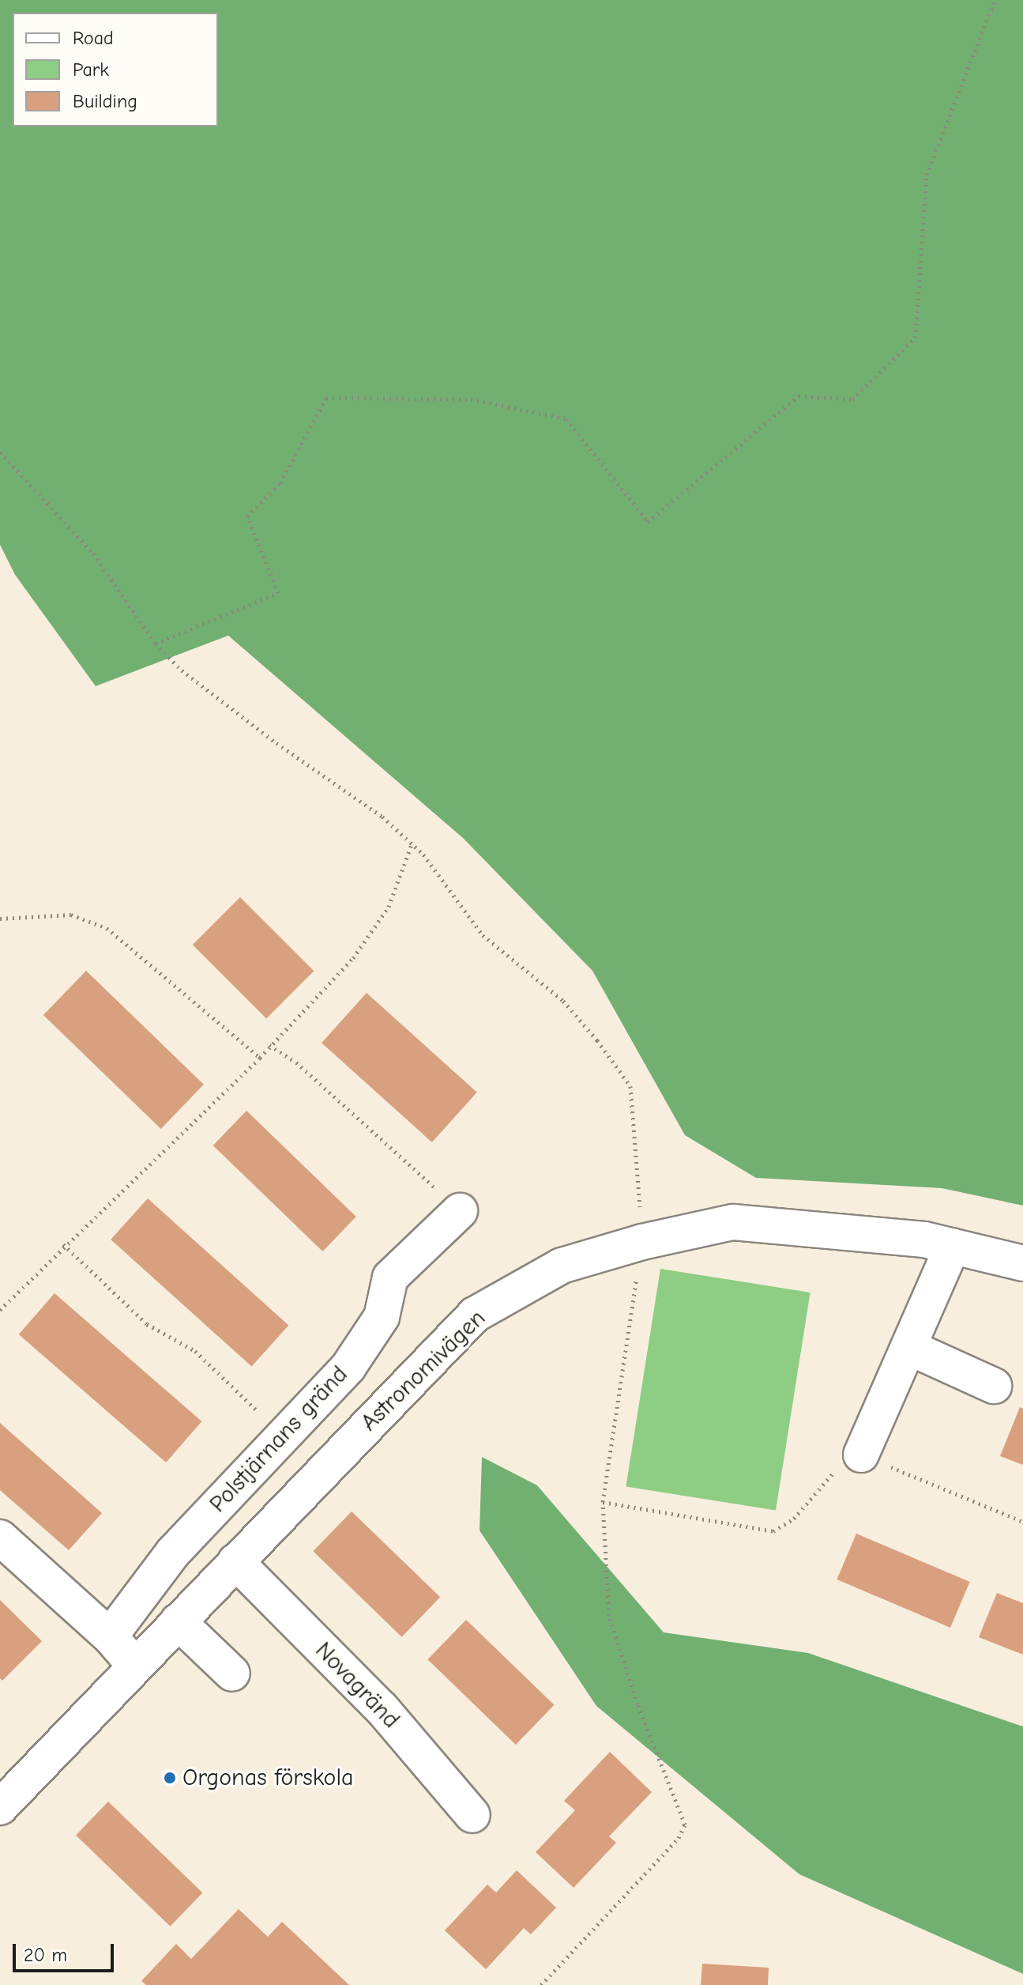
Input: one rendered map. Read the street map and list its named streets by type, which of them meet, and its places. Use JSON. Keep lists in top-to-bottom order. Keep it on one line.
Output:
{"streets":{"street":["Astronomivägen","Polstjärnans gränd","Novagränd"]},"crossings":[["Astronomivägen","Novagränd"]],"places":["Orgonas förskola"],"legend":["Road","Park","Building"],"scale_bar":"20 m"}
